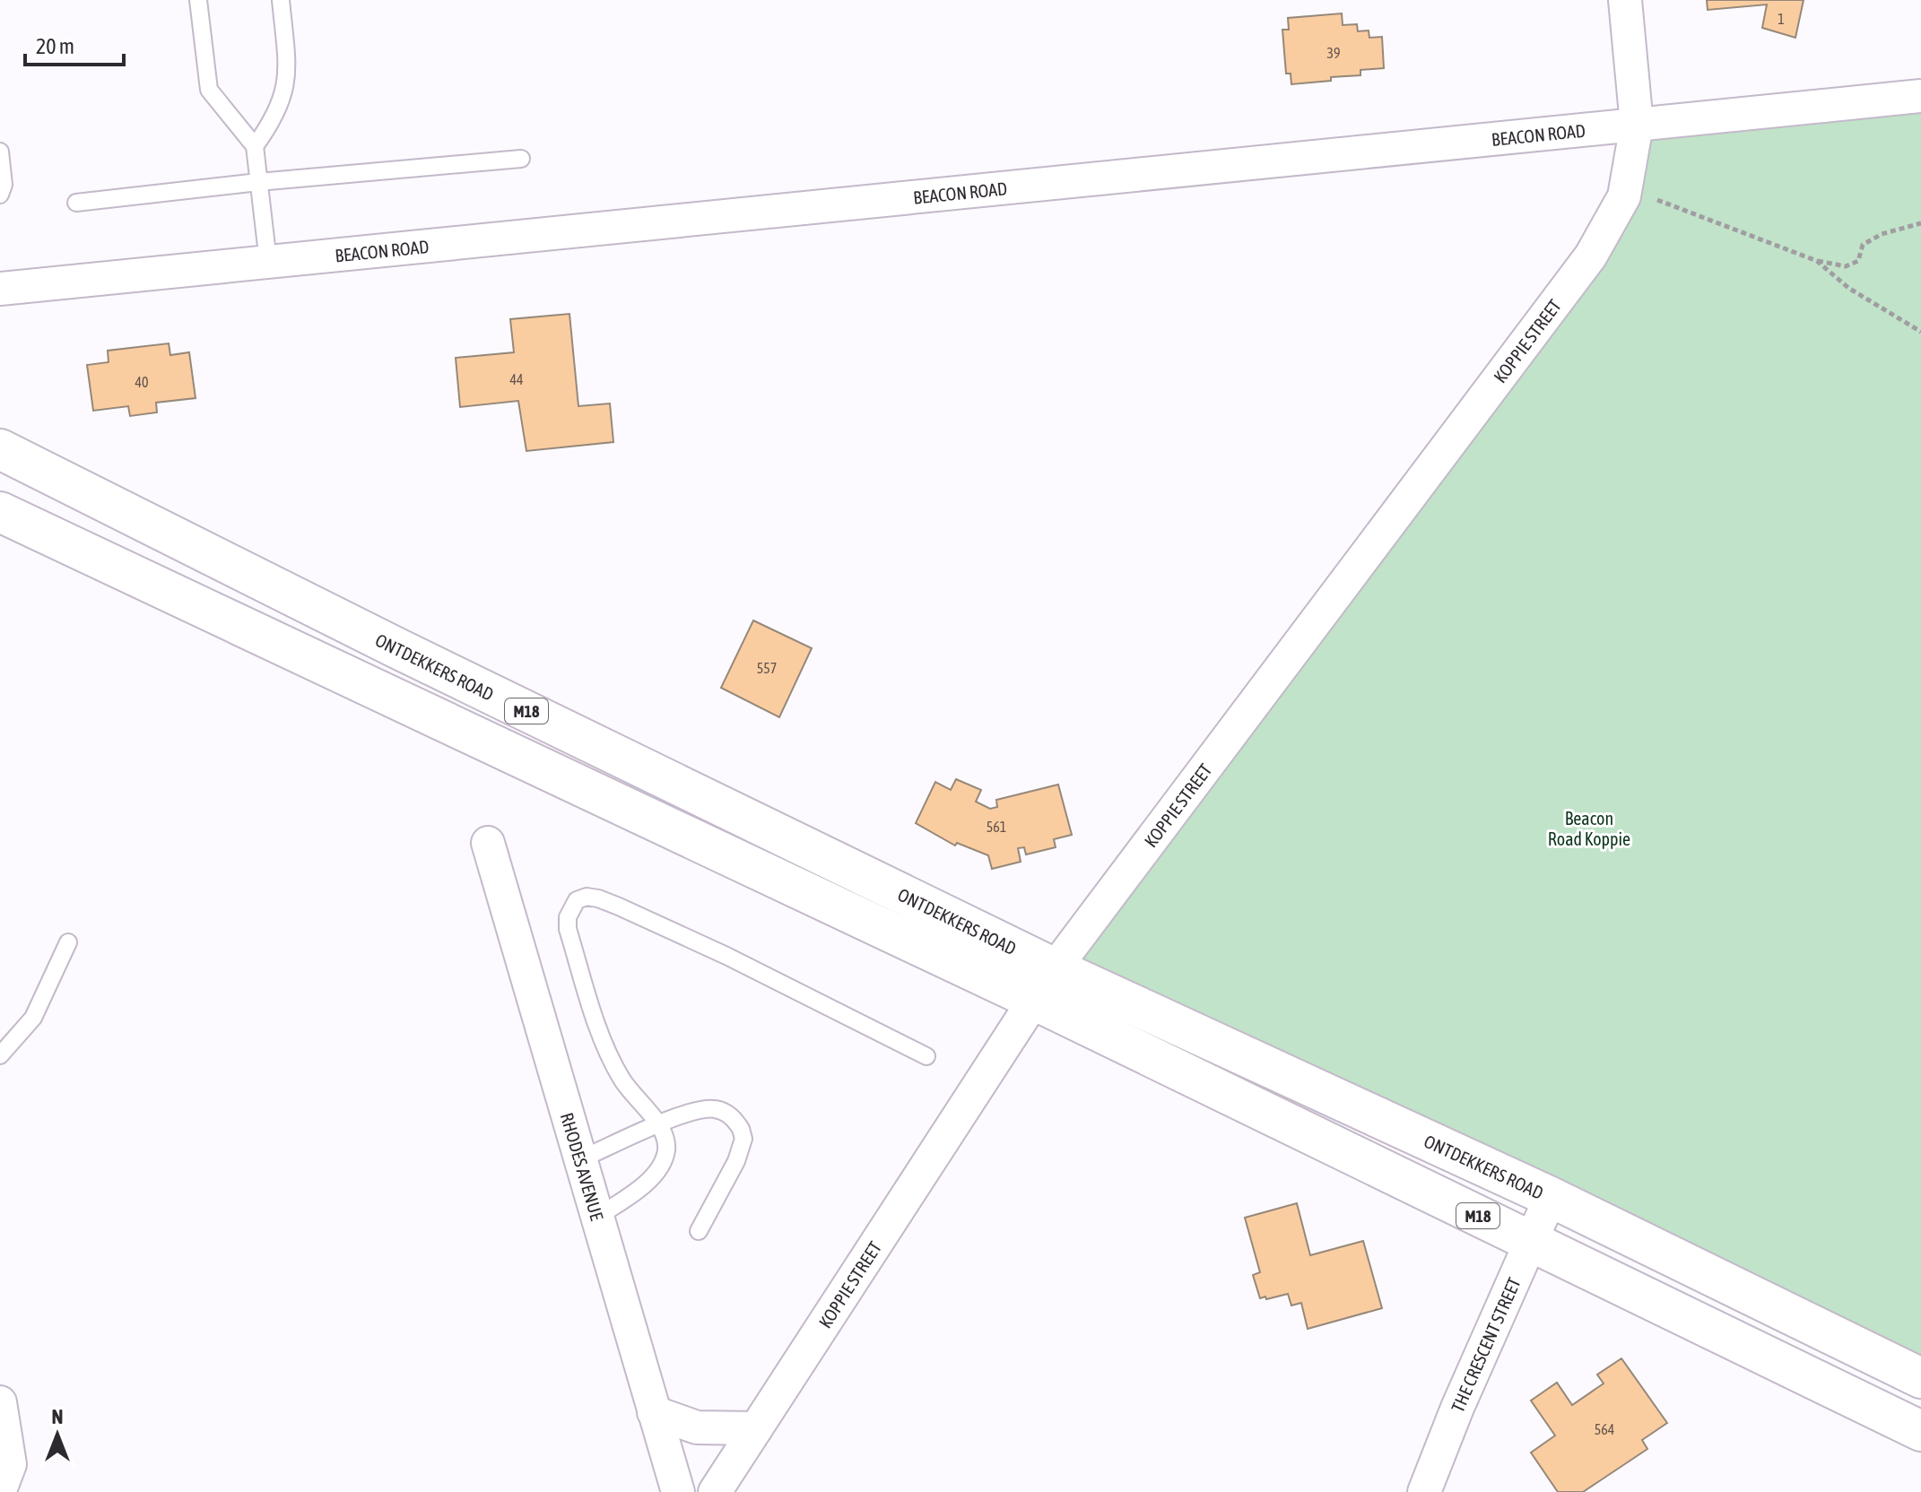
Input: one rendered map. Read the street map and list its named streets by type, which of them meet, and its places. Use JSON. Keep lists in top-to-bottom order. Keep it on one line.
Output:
{"streets":{"main road":["ONTDEKKERS ROAD","M18"],"street":["BEACON ROAD","KOPPIE STREET","RHODES AVENUE","THE CRESCENT STREET"]},"crossings":[["BEACON ROAD","KOPPIE STREET"],["KOPPIE STREET","ONTDEKKERS ROAD"],["ONTDEKKERS ROAD","THE CRESCENT STREET"]],"parks":["Beacon Road Koppie"],"house_numbers":["1","39","44","40","557","561","564"],"scale_bar":"20 m","north":"top"}
